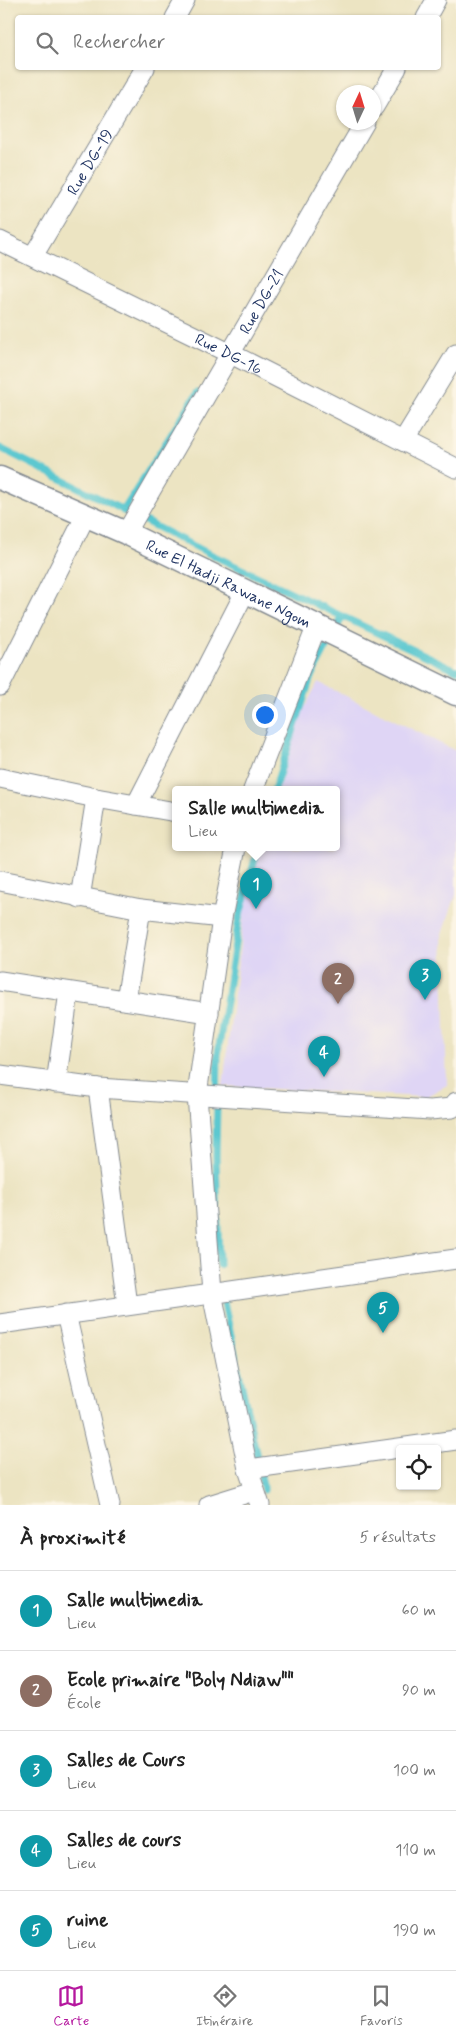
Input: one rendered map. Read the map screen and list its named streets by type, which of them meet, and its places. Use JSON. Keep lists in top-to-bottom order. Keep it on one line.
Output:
{"streets":{"street":["Rue DG-19","Rue DG-21","Rue DG-16","Rue El Hadji Rawane Ngom"]},"crossings":[["Rue DG-19","Rue DG-16"],["Rue DG-21","Rue DG-16"],["Rue DG-21","Rue El Hadji Rawane Ngom"]],"north":"top","page":{"search":"Rechercher","popup":["Salle multimedia","Lieu"],"pins":["1","3","2","4","5"],"heading":["À proximité","5 résultats"],"list":[{"mark":"1","name":"Salle multimedia","note":"Lieu","value":"60 m"},{"mark":"2","name":"Ecole primaire \"Boly Ndiaw\"\"","note":"École","value":"90 m"},{"mark":"3","name":"Salles de Cours","note":"Lieu","value":"100 m"},{"mark":"4","name":"Salles de cours","note":"Lieu","value":"110 m"},{"mark":"5","name":"ruine","note":"Lieu","value":"190 m"}],"nav":["Carte","Itinéraire","Favoris"]}}
